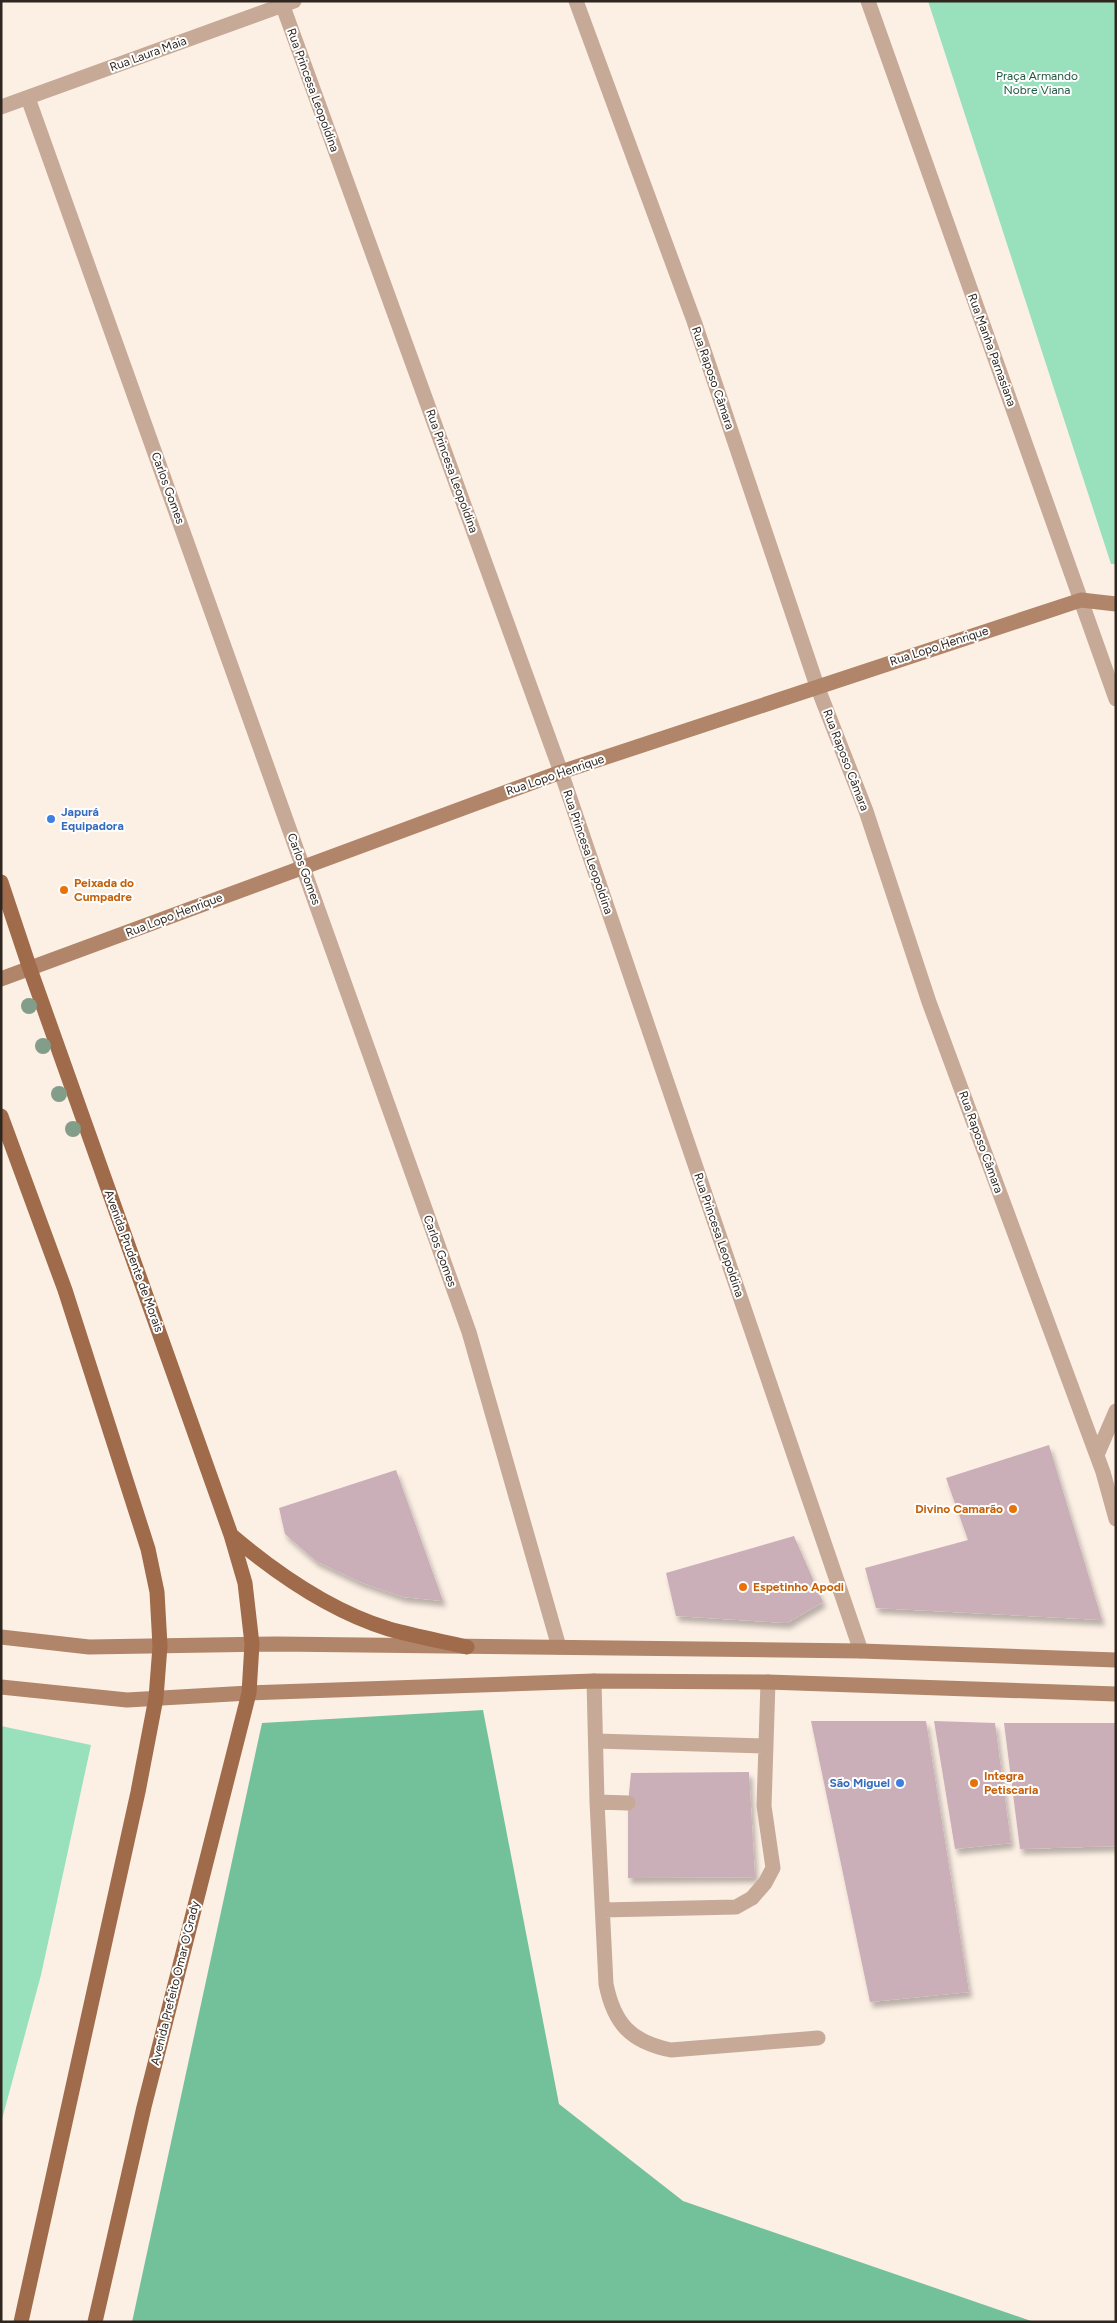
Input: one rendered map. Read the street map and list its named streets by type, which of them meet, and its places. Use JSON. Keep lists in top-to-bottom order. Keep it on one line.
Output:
{"streets":{"main road":["Rua Lopo Henrique","Avenida Prudente de Morais","Avenida Prefeito Omar O'Grady"],"street":["Rua Laura Maia","Rua Princesa Leopoldina","Rua Manha Parnasiana","Rua Raposo Câmara","Carlos Gomes"]},"crossings":[["Rua Laura Maia","Rua Princesa Leopoldina"],["Rua Laura Maia","Carlos Gomes"],["Rua Princesa Leopoldina","Rua Lopo Henrique"],["Rua Manha Parnasiana","Rua Lopo Henrique"],["Rua Raposo Câmara","Rua Lopo Henrique"],["Carlos Gomes","Rua Lopo Henrique"],["Rua Lopo Henrique","Avenida Prudente de Morais"],["Avenida Prudente de Morais","Avenida Prefeito Omar O'Grady"]],"parks":["Praça Armando Nobre Viana"],"places":["Japurá Equipadora","Peixada do Cumpadre","Divino Camarão","Espetinho Apodi","São Miguel","Integra Petiscaria"]}
